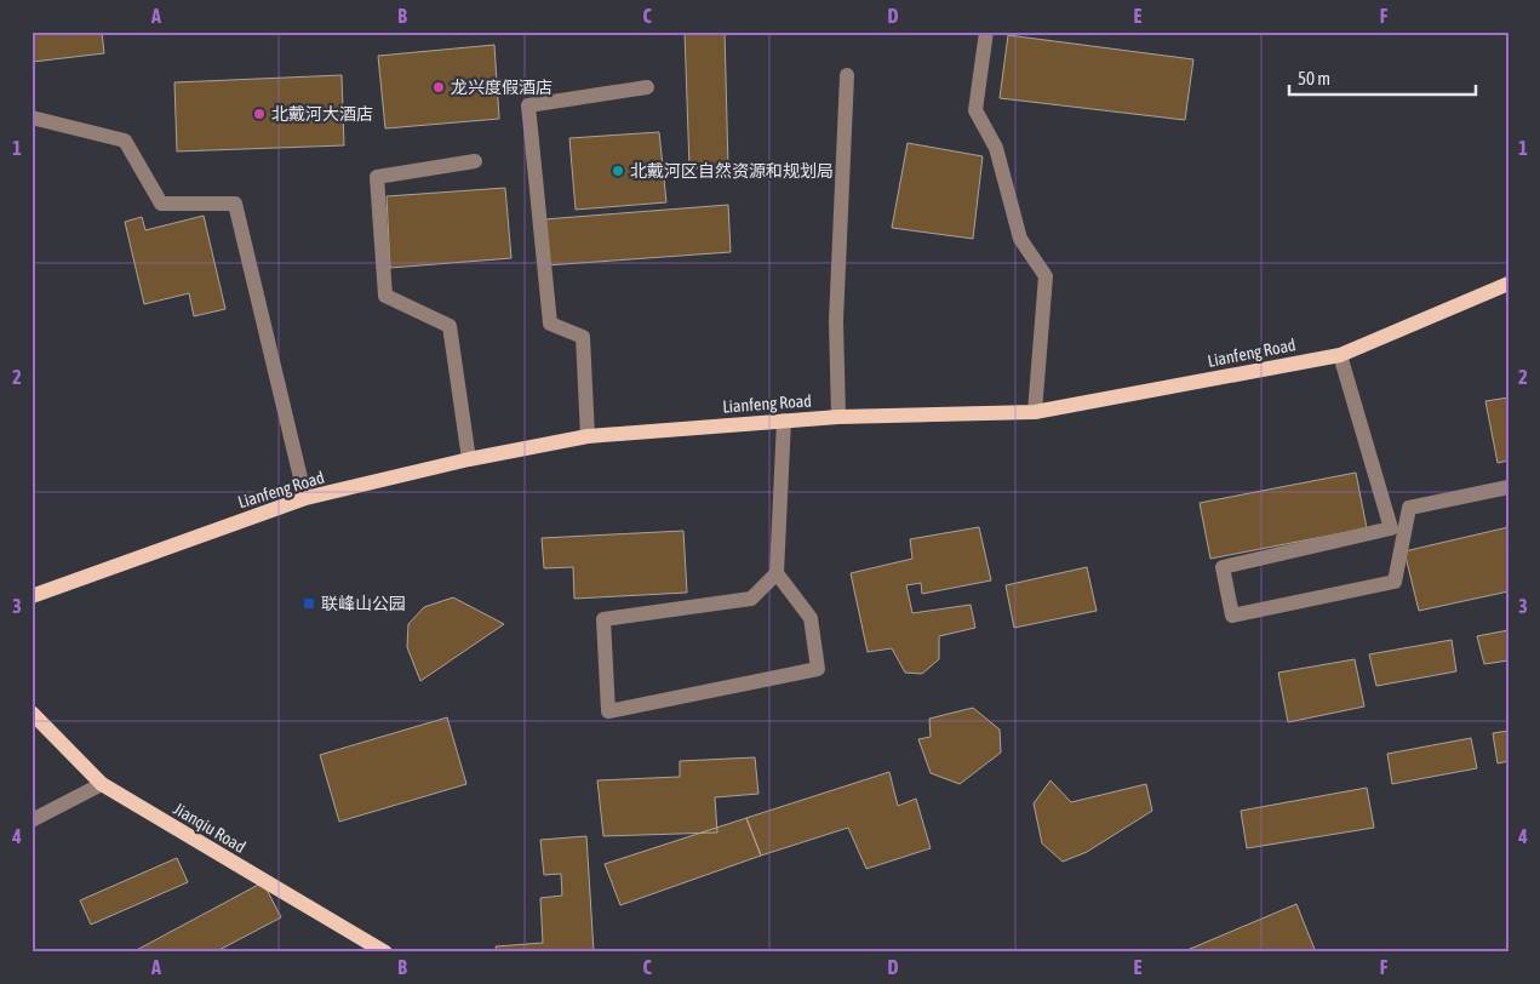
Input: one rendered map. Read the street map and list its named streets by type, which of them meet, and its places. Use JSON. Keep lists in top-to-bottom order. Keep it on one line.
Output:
{"streets":{"main road":["Lianfeng Road","Jianqiu Road"]},"places":{"other":["龙兴度假酒店","北戴河大酒店","北戴河区自然资源和规划局"],"transit":["联峰山公园"]},"scale_bar":"50 m","grid":{"columns":["A","B","C","D","E","F"],"rows":["1","2","3","4"]}}
